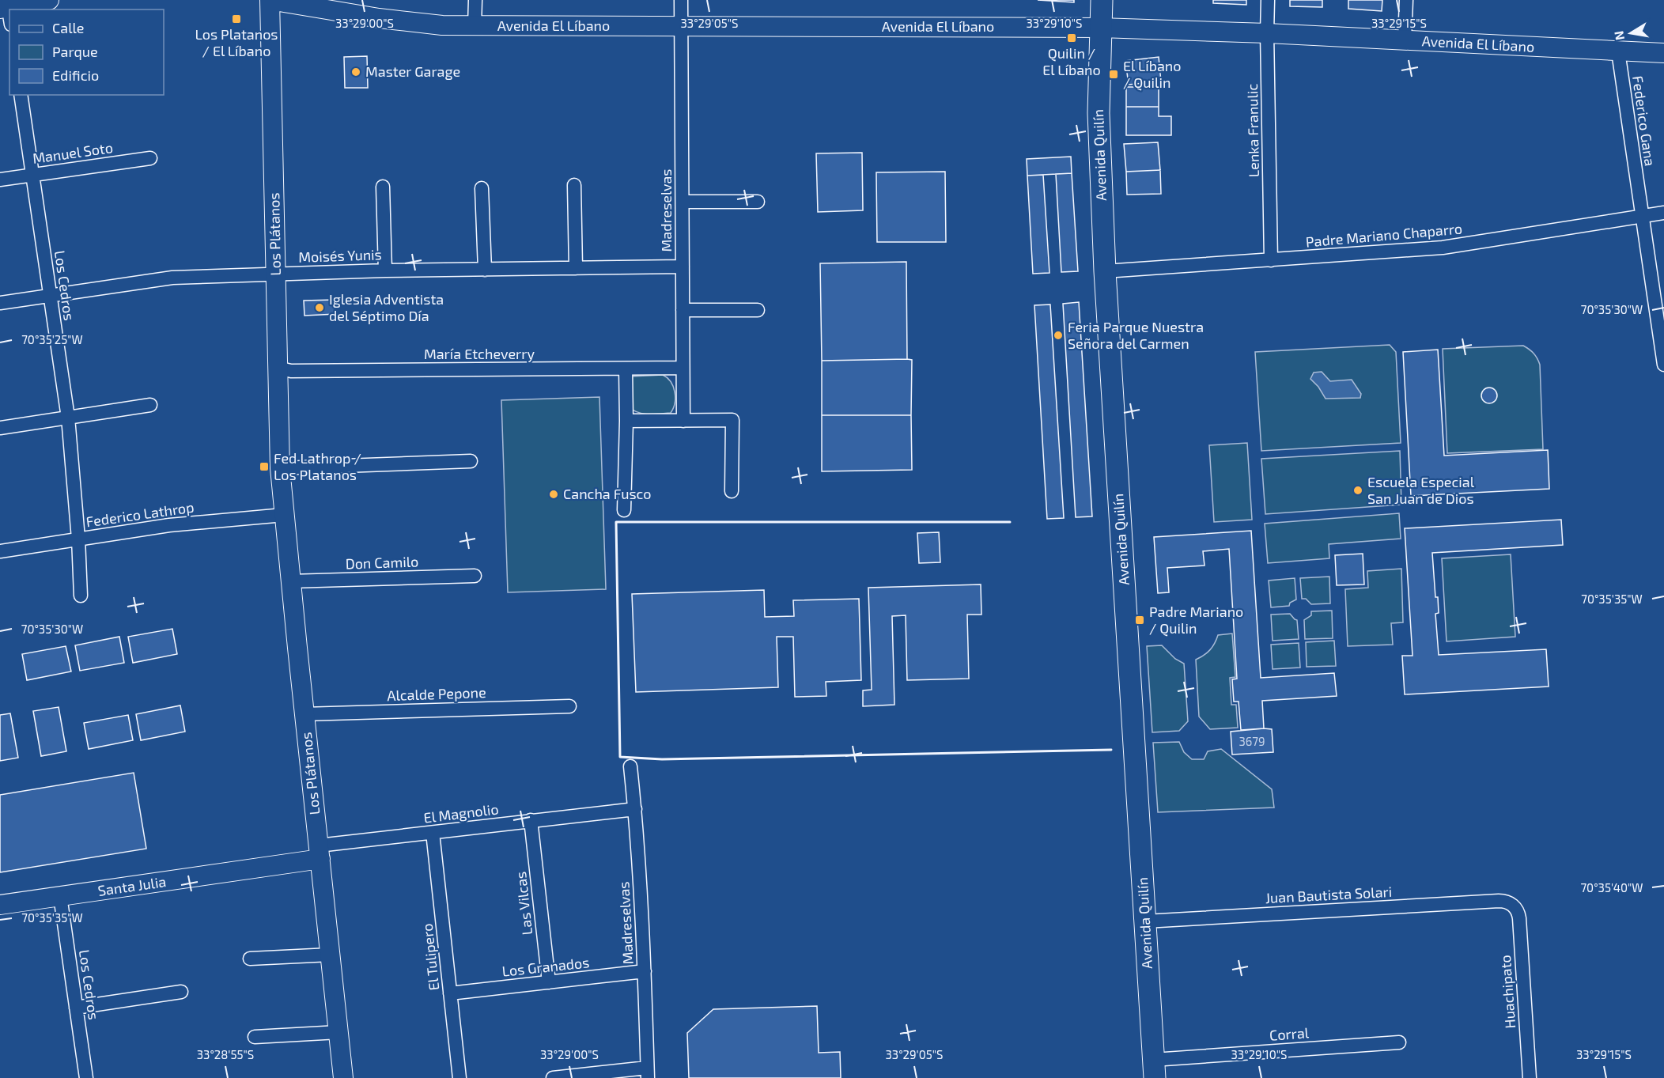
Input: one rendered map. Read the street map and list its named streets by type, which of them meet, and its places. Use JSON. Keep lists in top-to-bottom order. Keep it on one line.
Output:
{"streets":{"main road":["Avenida El Líbano","Avenida Quilín","Los Plátanos","Santa Julia"],"street":["Federico Gana","Lenka Franulic","Manuel Soto","Madreselvas","Padre Mariano Chaparro","Moisés Yunis","Los Cedros","María Etcheverry","Federico Lathrop","Don Camilo","Alcalde Pepone","El Magnolio","Juan Bautista Solari","Las Vilcas","El Tulipero","Los Granados","Huachipato","Corral"]},"crossings":[["Avenida El Líbano","Federico Gana"],["Avenida El Líbano","Lenka Franulic"],["Avenida El Líbano","Avenida Quilín"],["Avenida El Líbano","Madreselvas"],["Avenida El Líbano","Los Plátanos"],["Federico Gana","Padre Mariano Chaparro"],["Lenka Franulic","Padre Mariano Chaparro"],["Manuel Soto","Los Cedros"],["Avenida Quilín","Padre Mariano Chaparro"],["Avenida Quilín","Juan Bautista Solari"],["Avenida Quilín","Corral"],["Madreselvas","Moisés Yunis"],["Madreselvas","María Etcheverry"],["Madreselvas","El Magnolio"],["Madreselvas","Los Granados"],["Los Plátanos","Moisés Yunis"],["Los Plátanos","María Etcheverry"],["Los Plátanos","Federico Lathrop"],["Los Plátanos","Don Camilo"],["Los Plátanos","Alcalde Pepone"],["Los Plátanos","El Magnolio"],["Los Plátanos","Santa Julia"],["Moisés Yunis","Los Cedros"],["Los Cedros","Federico Lathrop"],["Los Cedros","Santa Julia"],["El Magnolio","Santa Julia"],["El Magnolio","Las Vilcas"],["El Magnolio","El Tulipero"],["Juan Bautista Solari","Huachipato"],["Las Vilcas","Los Granados"],["El Tulipero","Los Granados"]],"places":{"transit":["Los Platanos / El Líbano","Quilin / El Líbano","El Líbano / Quilin","Fed Lathrop / Los Platanos","Padre Mariano / Quilin"],"other":["Master Garage","Iglesia Adventista del Séptimo Día","Feria Parque Nuestra Señora del Carmen","Escuela Especial San Juan de Dios","Cancha Fusco"]},"house_numbers":["3679"],"legend":["Calle","Parque","Edificio"],"north":"left","coordinates":["33°29'00\"S","33°29'05\"S","33°29'10\"S","33°29'15\"S","70°35'30\"W","70°35'25\"W","70°35'35\"W","70°35'40\"W","33°28'55\"S"]}
